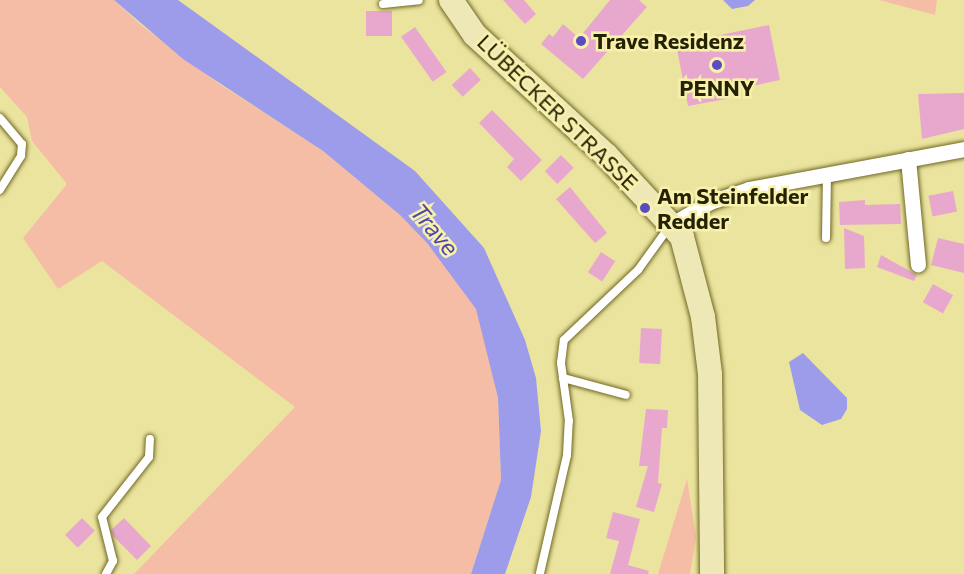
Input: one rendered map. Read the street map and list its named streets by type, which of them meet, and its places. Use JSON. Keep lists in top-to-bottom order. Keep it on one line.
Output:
{"streets":{"main road":["LÜBECKER STRASSE"]},"water":["Trave"],"places":["Trave Residenz","PENNY","Am Steinfelder Redder"]}
